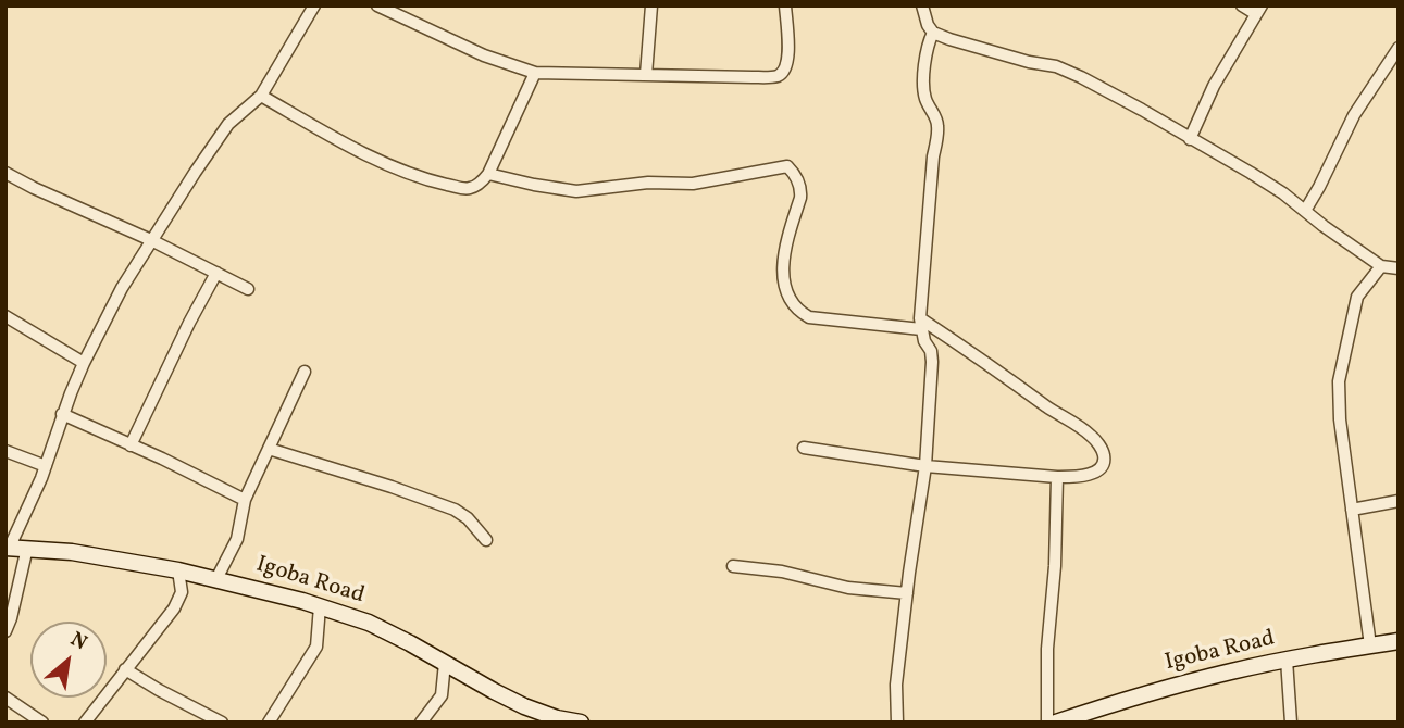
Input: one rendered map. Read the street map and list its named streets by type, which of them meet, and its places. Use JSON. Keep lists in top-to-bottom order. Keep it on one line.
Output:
{"streets":{"street":["Igoba Road"]},"north":"top right"}
